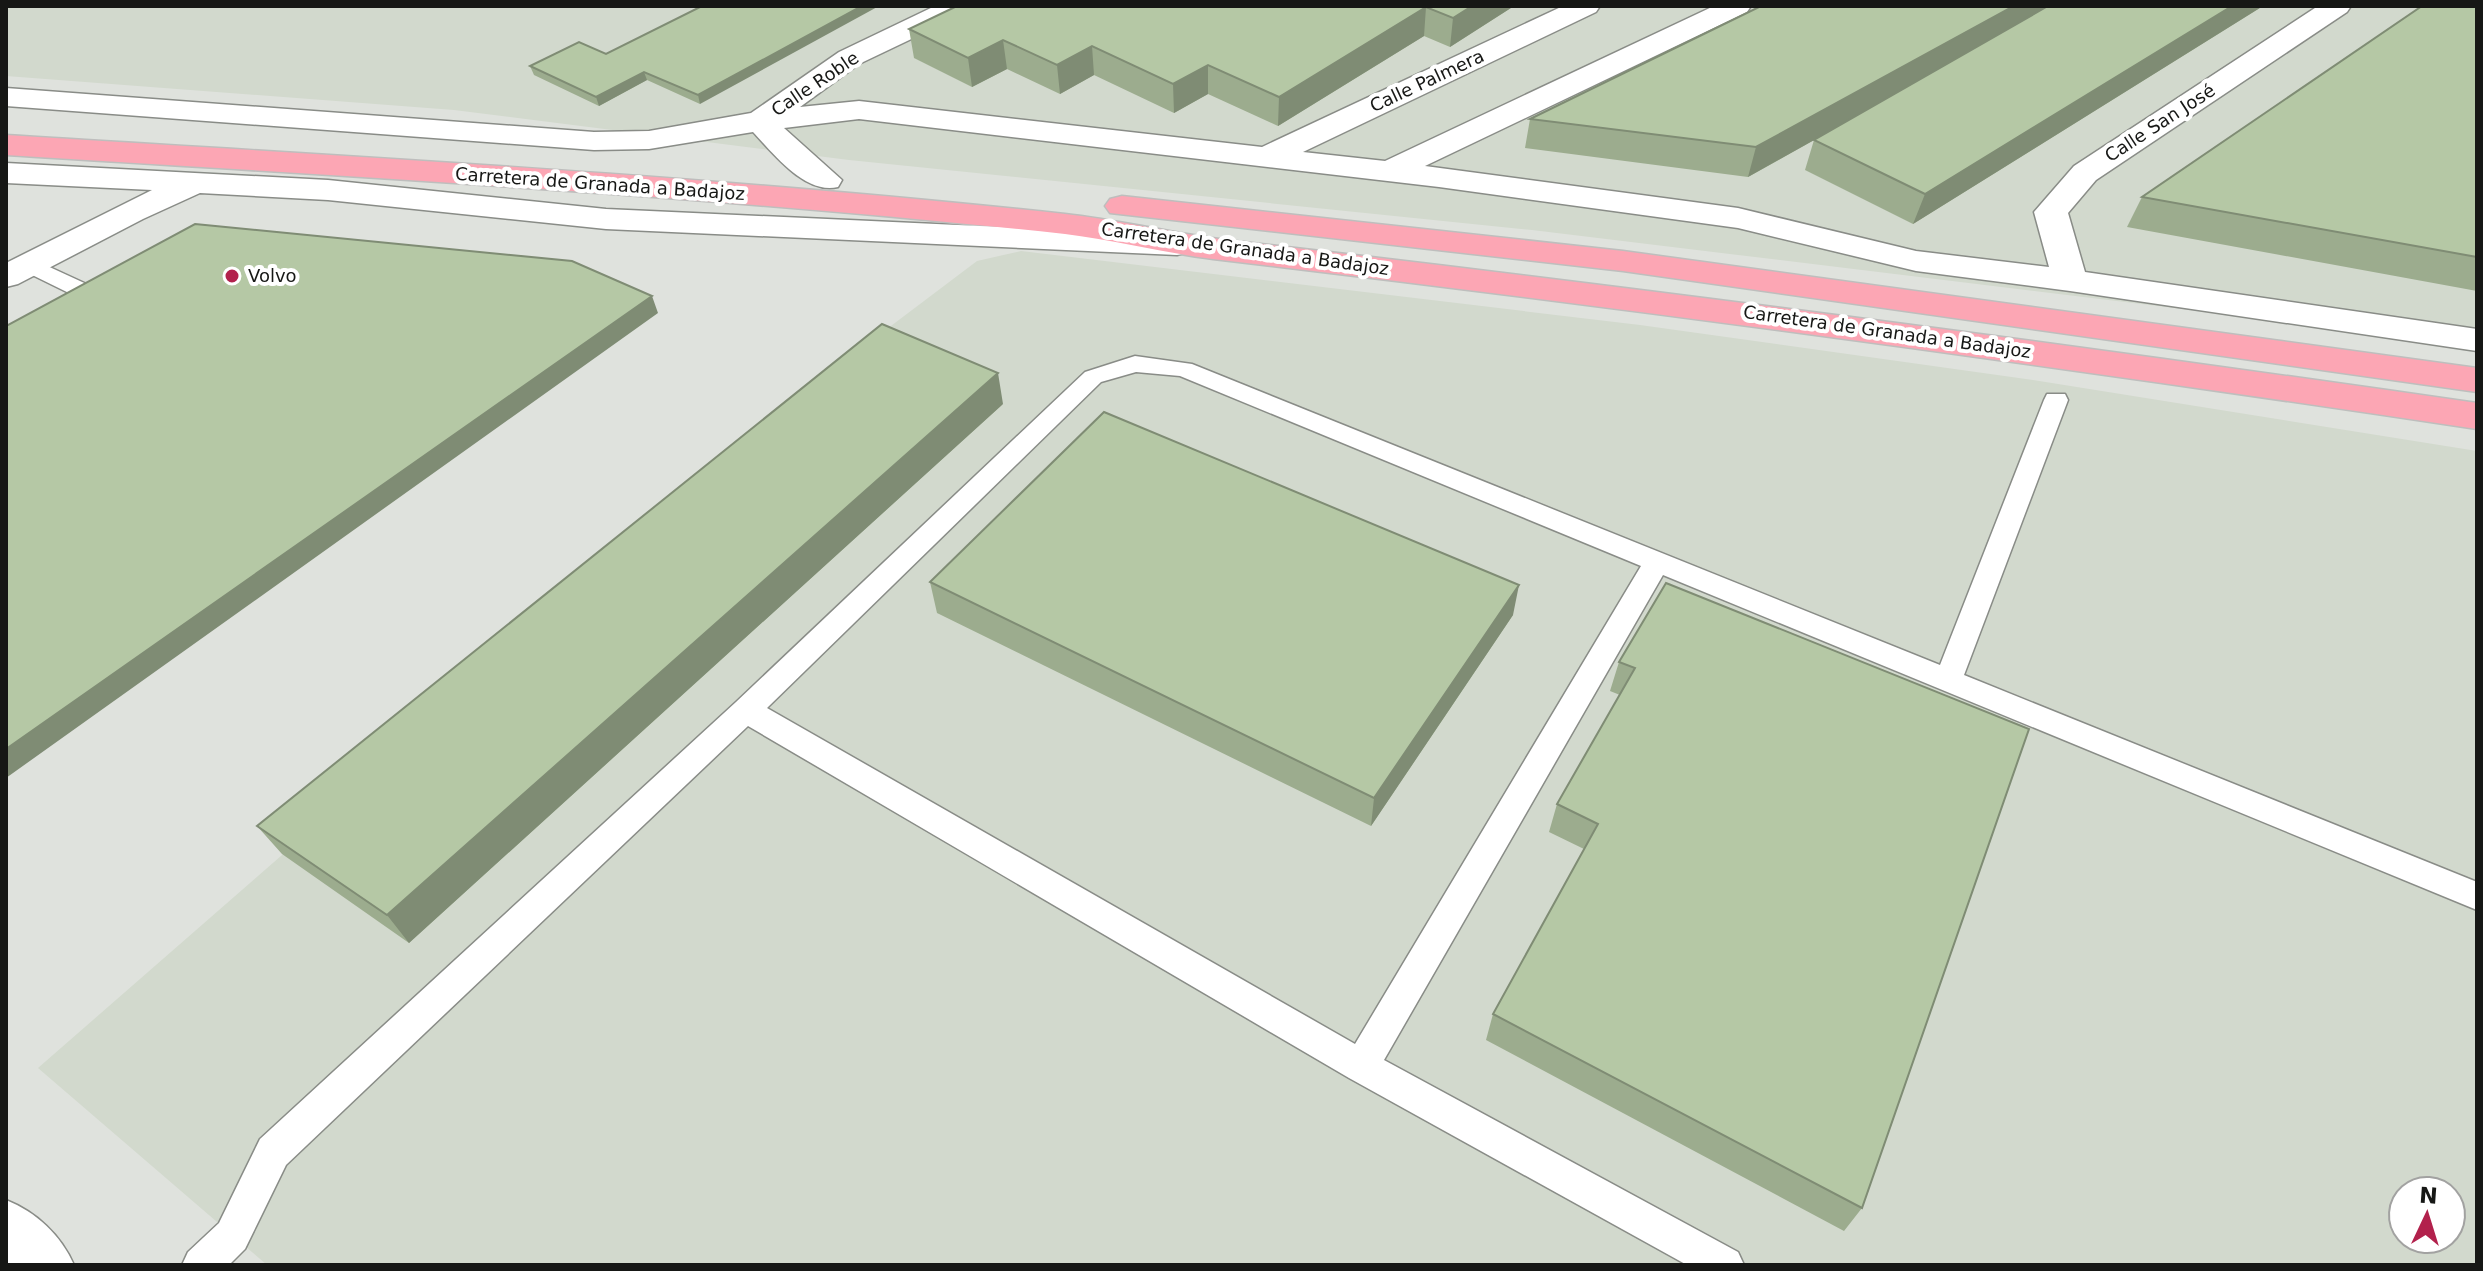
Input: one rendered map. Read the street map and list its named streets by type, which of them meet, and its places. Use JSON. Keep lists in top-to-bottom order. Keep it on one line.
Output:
{"streets":{"highway":["Carretera de Granada a Badajoz"],"street":["Calle Palmera","Calle Roble","Calle San José"]},"places":["Volvo"],"north":"top"}
